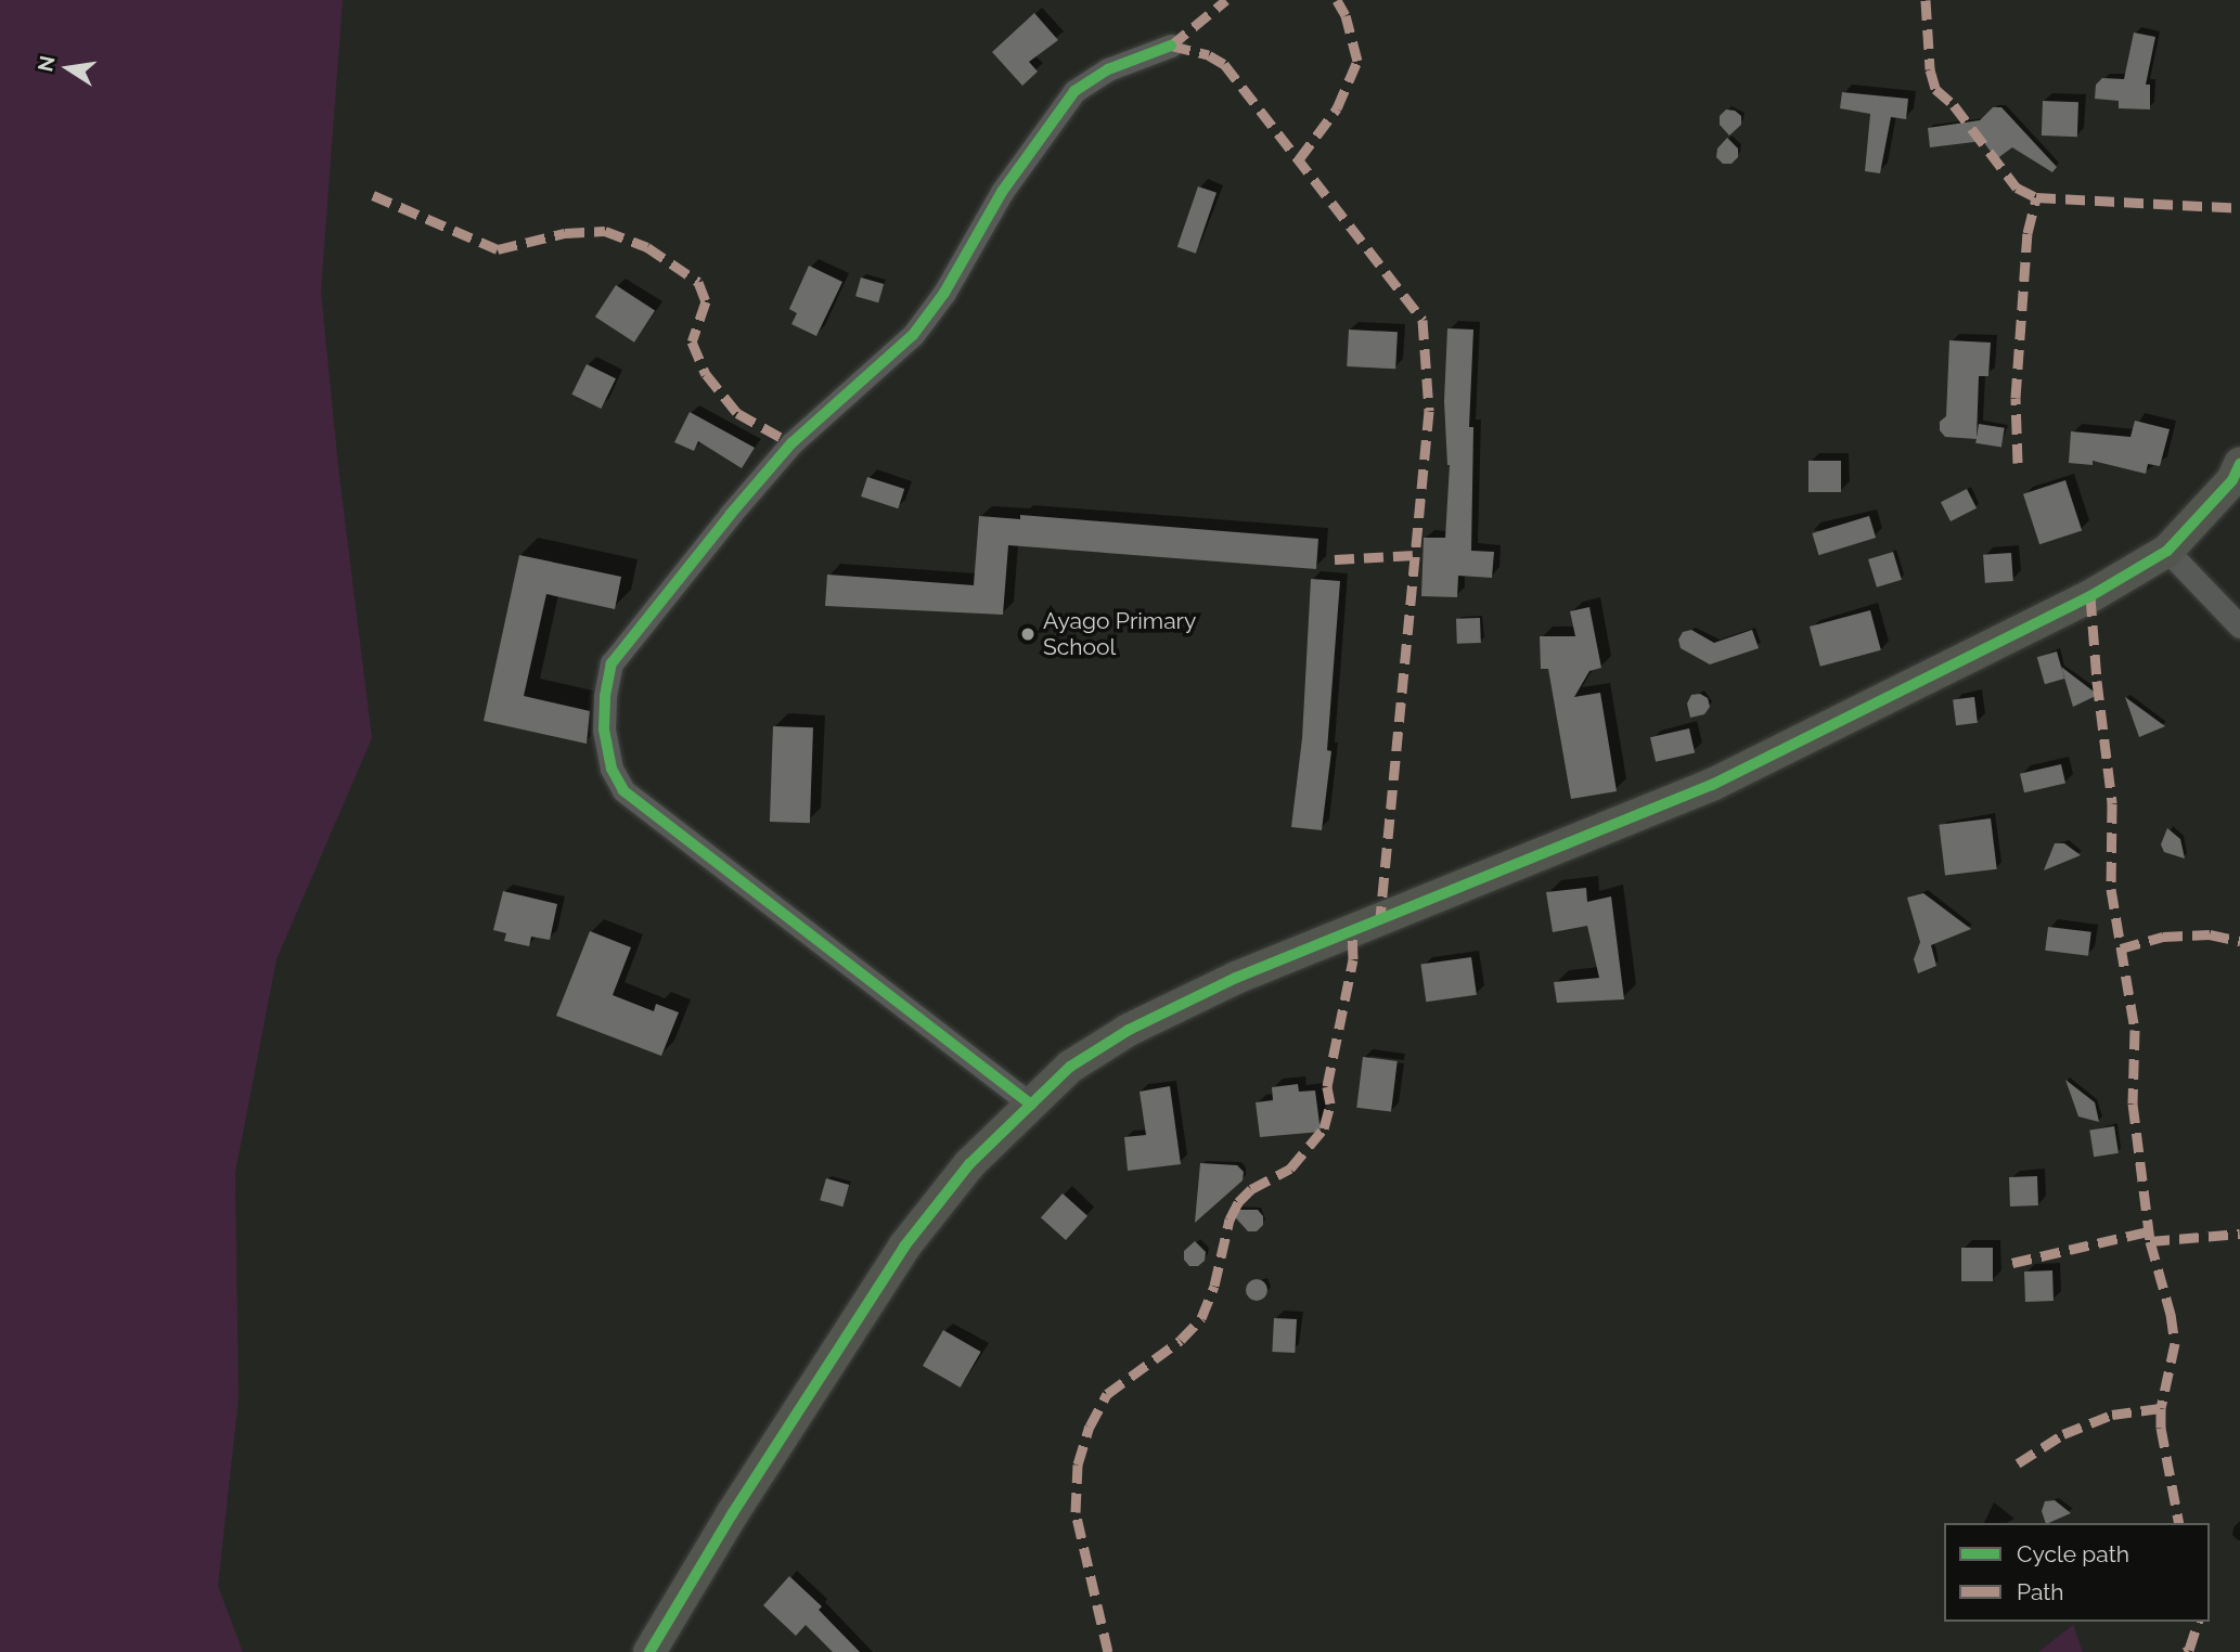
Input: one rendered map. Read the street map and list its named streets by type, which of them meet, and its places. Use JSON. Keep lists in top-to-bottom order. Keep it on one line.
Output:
{"places":["Ayago Primary School"],"legend":["Cycle path","Path"],"north":"left"}
